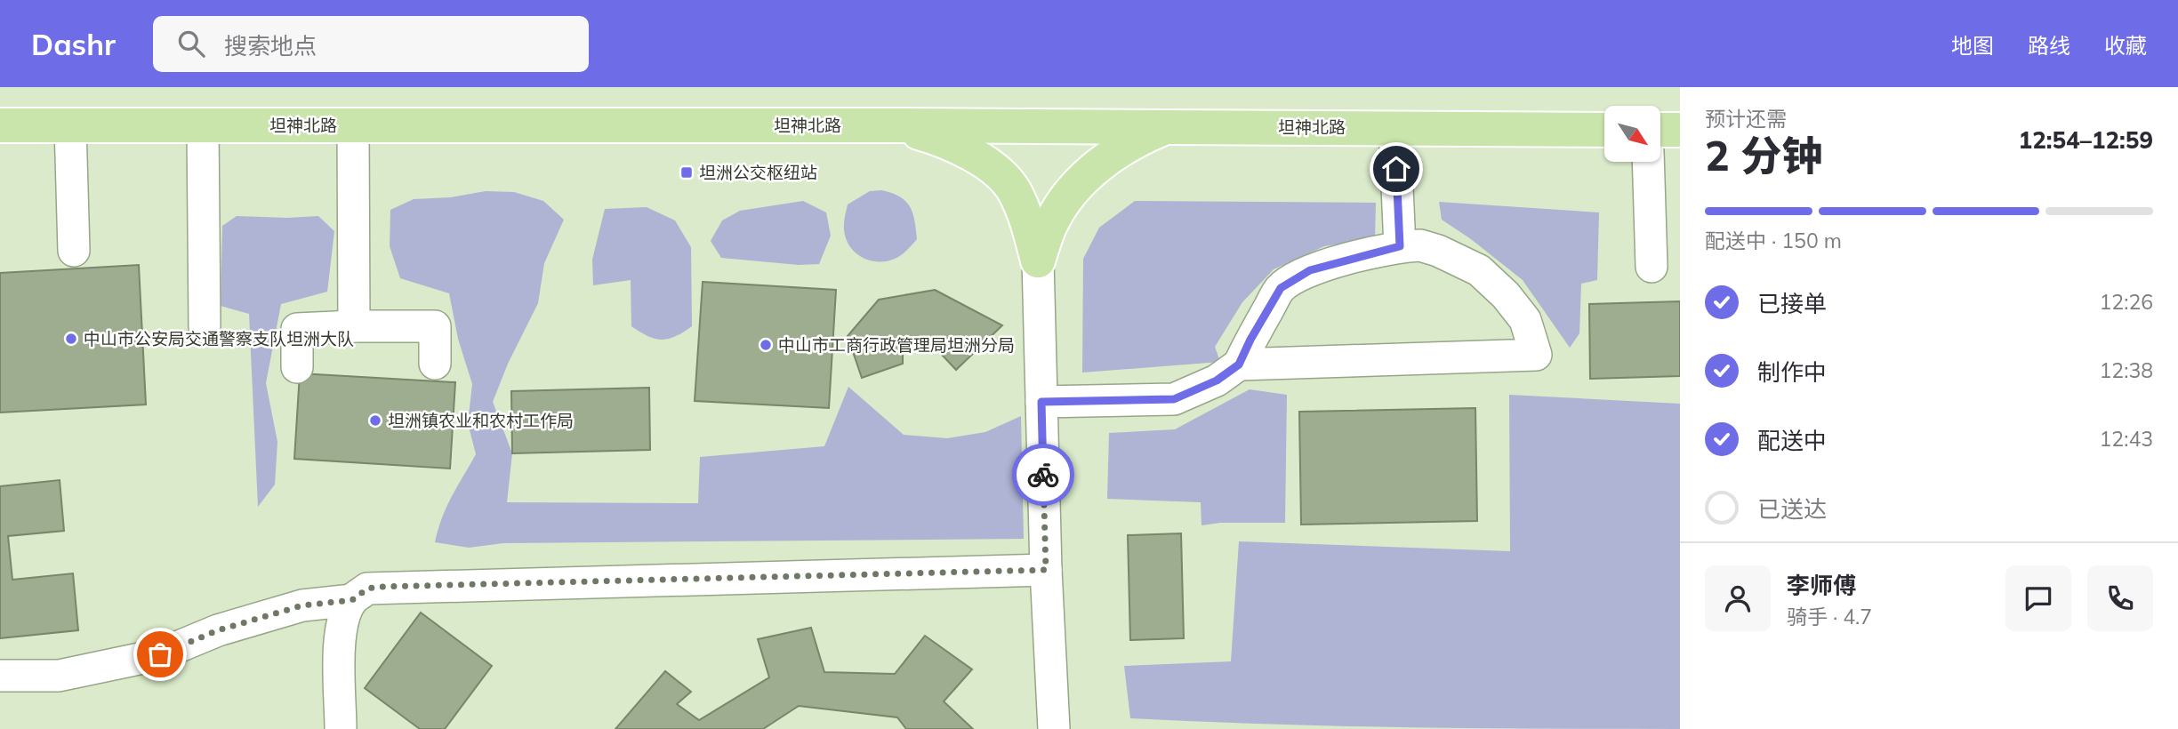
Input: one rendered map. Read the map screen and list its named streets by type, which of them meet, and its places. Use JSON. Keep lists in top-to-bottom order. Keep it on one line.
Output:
{"streets":{"main road":["坦神北路"]},"places":{"transit":["坦洲公交枢纽站"],"other":["中山市公安局交通警察支队坦洲大队","中山市工商行政管理局坦洲分局","坦洲镇农业和农村工作局"]},"north":"bottom right","page":{"header":"Dashr","search":"搜索地点","nav":["地图","路线","收藏"],"heading":["2 分钟","预计还需","12:54–12:59"],"panel":["李师傅","骑手 · 4.7"],"bar":"配送中 · 150 m","list":[["已接单","12:26"],["制作中","12:38"],["配送中","12:43"],"已送达"]}}
